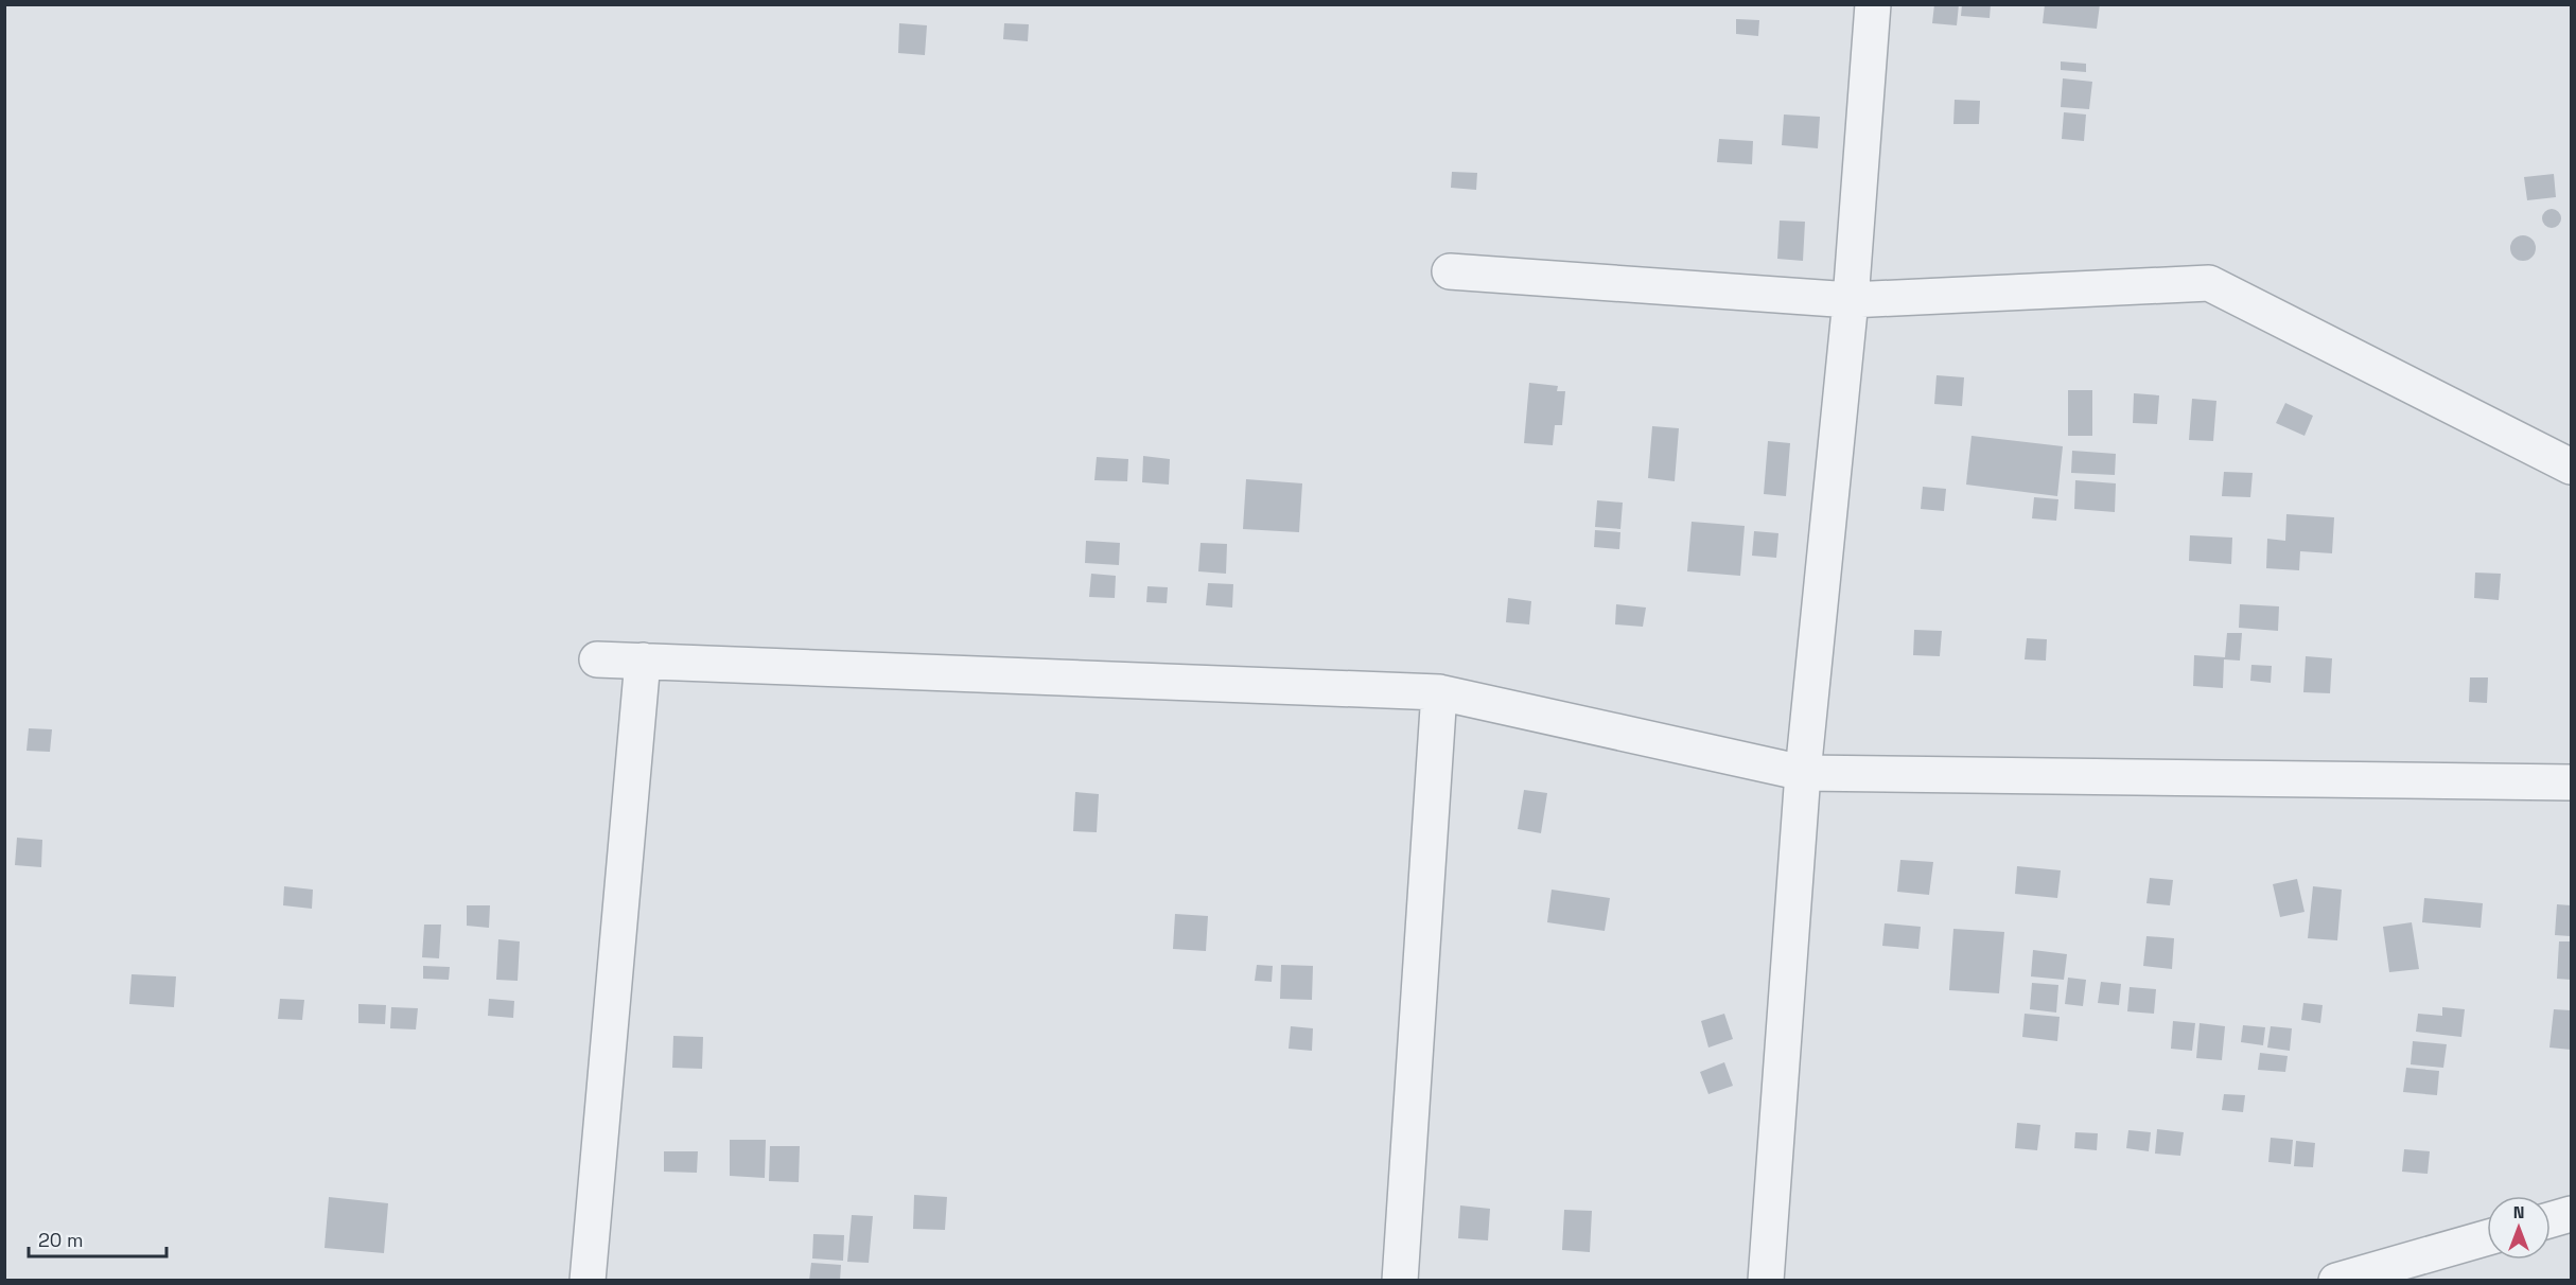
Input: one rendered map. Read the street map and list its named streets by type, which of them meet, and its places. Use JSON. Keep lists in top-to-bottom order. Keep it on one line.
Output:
{"scale_bar":"20 m","north":"top"}
